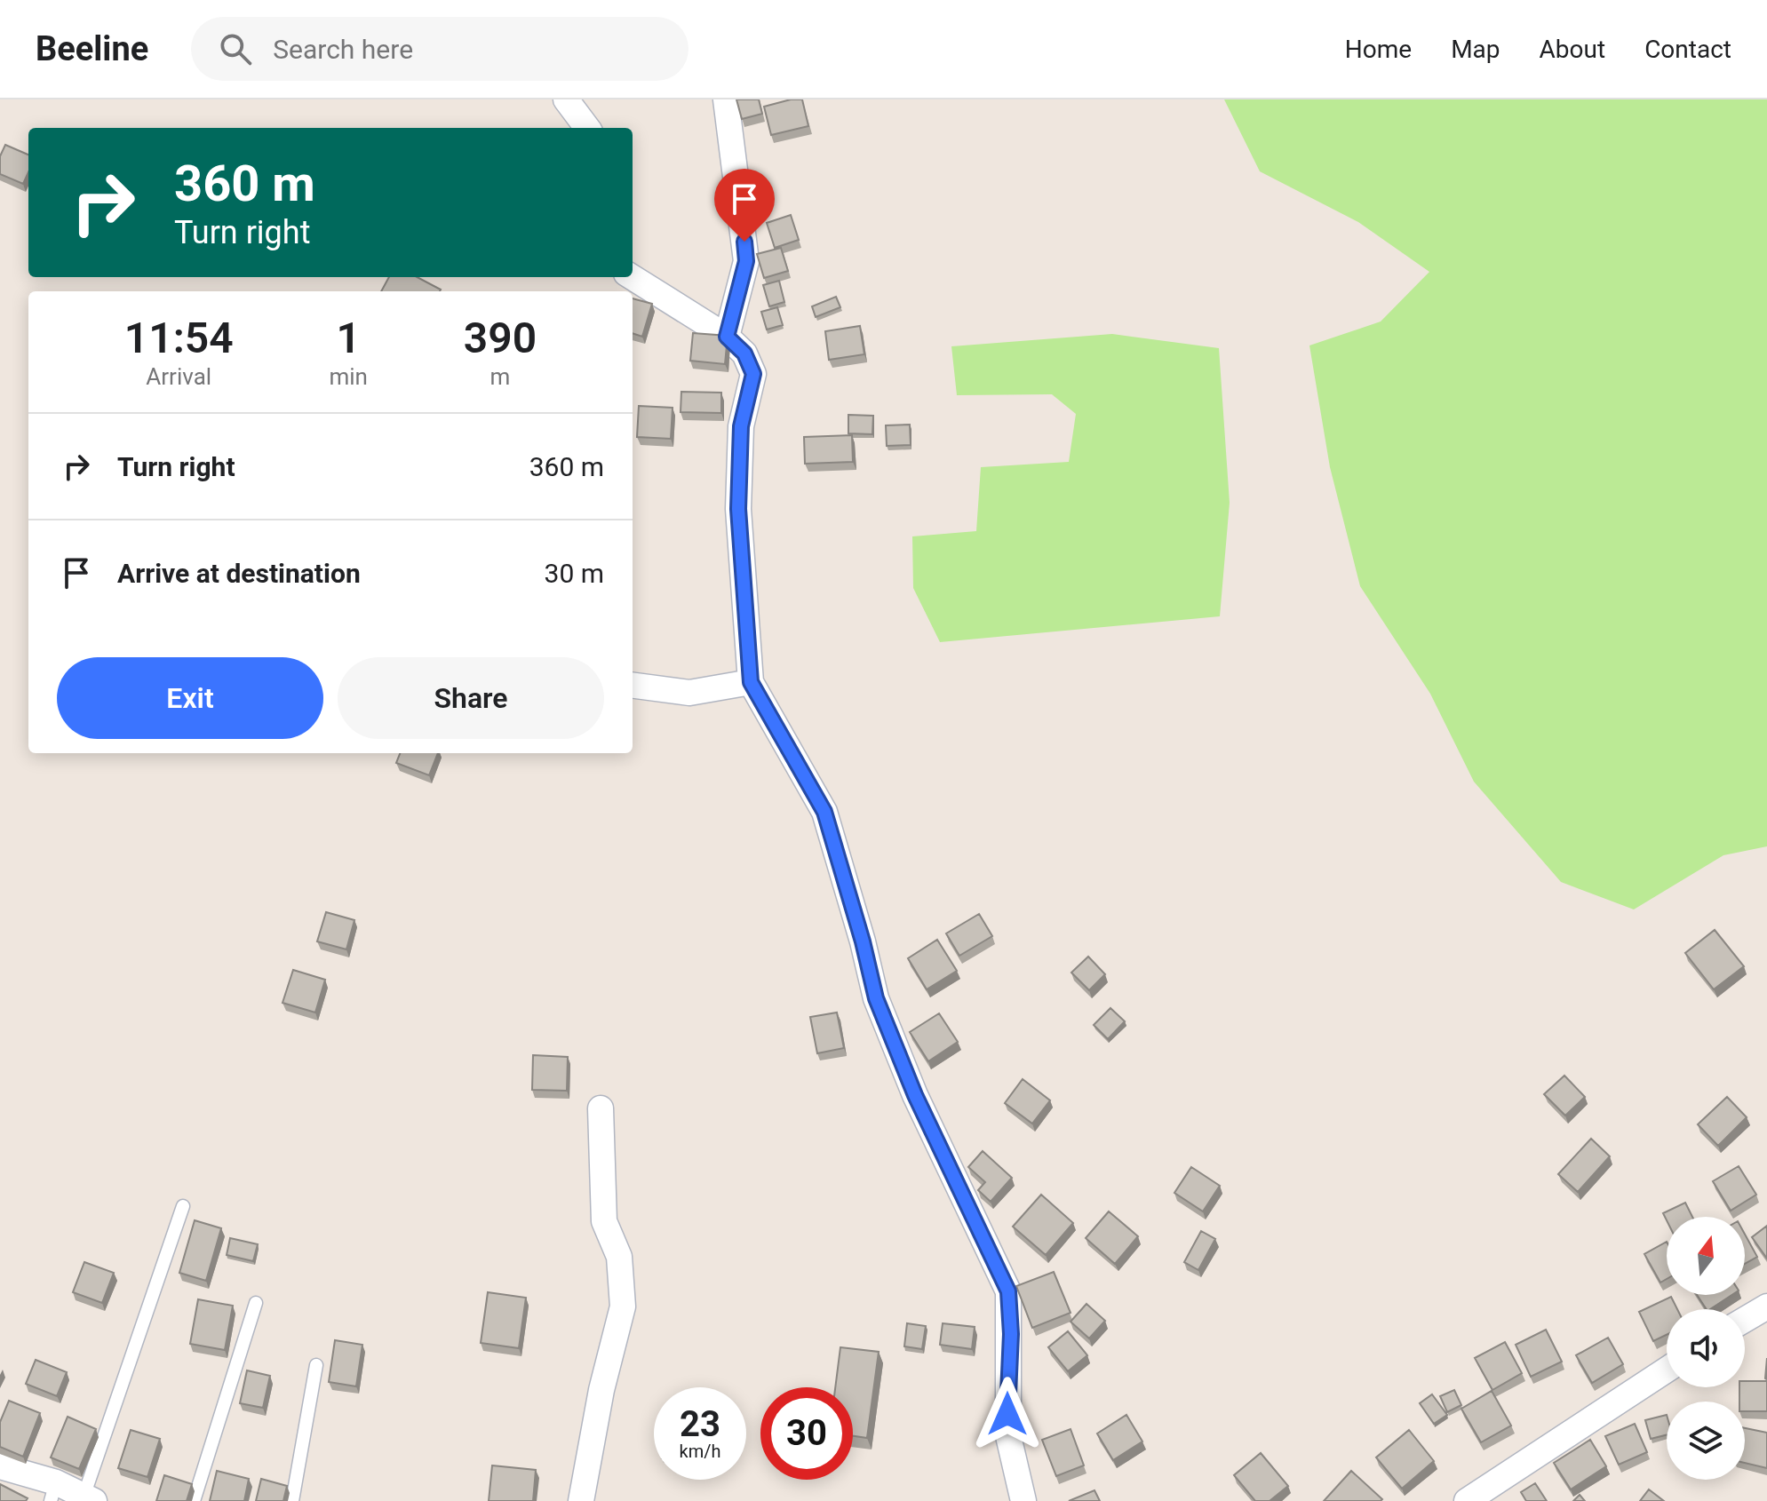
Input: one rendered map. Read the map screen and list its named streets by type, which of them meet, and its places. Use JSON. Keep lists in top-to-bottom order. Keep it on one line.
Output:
{"north":"top","page":{"header":"Beeline","search":"Search here","nav":["Home","Map","About","Contact"],"turn":["360 m","Turn right"],"eta":["11:54","Arrival","1","min","390","m"],"list":[{"name":"Turn right","value":"360 m"},{"name":"Arrive at destination","value":"30 m"}],"buttons":["Exit","Share"],"speed":"23 km/h","limit":"30"}}
